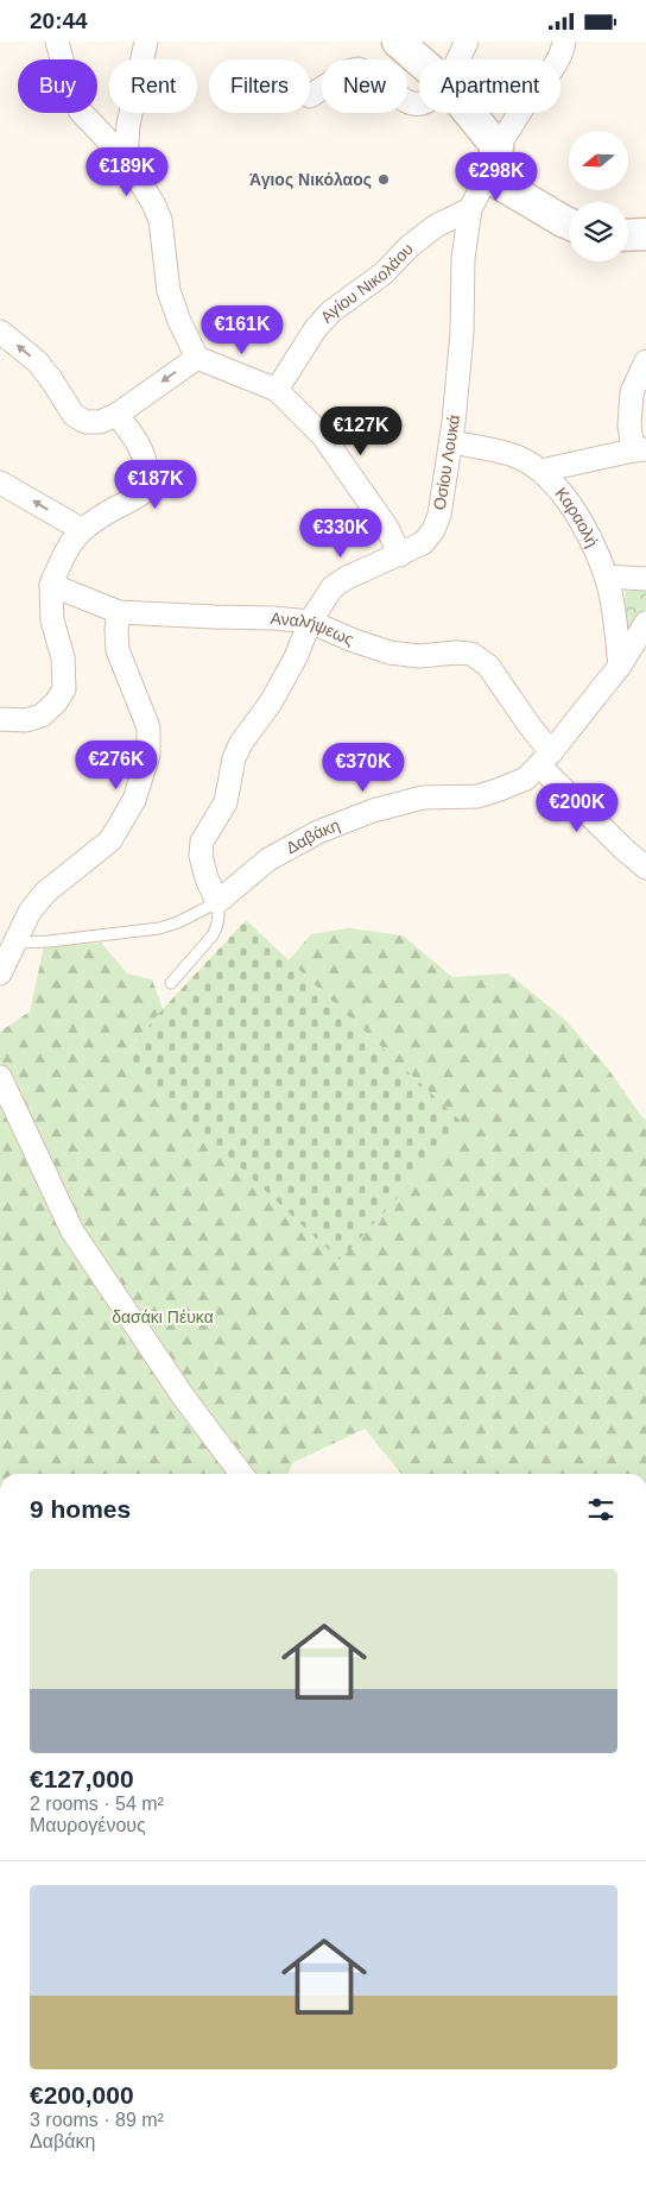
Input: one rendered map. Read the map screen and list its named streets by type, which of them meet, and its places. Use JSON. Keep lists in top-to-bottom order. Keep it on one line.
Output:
{"streets":{"street":["Αγίου Νικολάου","Οσίου Λουκά","Καραολή","Αναλήψεως","Δαβάκη"]},"crossings":[["Αγίου Νικολάου","Οσίου Λουκά"],["Οσίου Λουκά","Καραολή"],["Οσίου Λουκά","Αναλήψεως"],["Οσίου Λουκά","Δαβάκη"],["Αναλήψεως","Δαβάκη"]],"parks":["δασάκι Πέυκα"],"places":["Άγιος Νικόλαος"],"north":"left","page":{"status":"20:44","chip":["Buy","Rent","Filters","New","Apartment"],"price":["€189K","€298K","€161K","€127K","€187K","€330K","€276K","€370K","€200K"],"heading":"9 homes","list":[{"name":"€127,000","note":"2 rooms · 54 m² · Μαυρογένους"},{"name":"€200,000","note":"3 rooms · 89 m² · Δαβάκη"}]}}
